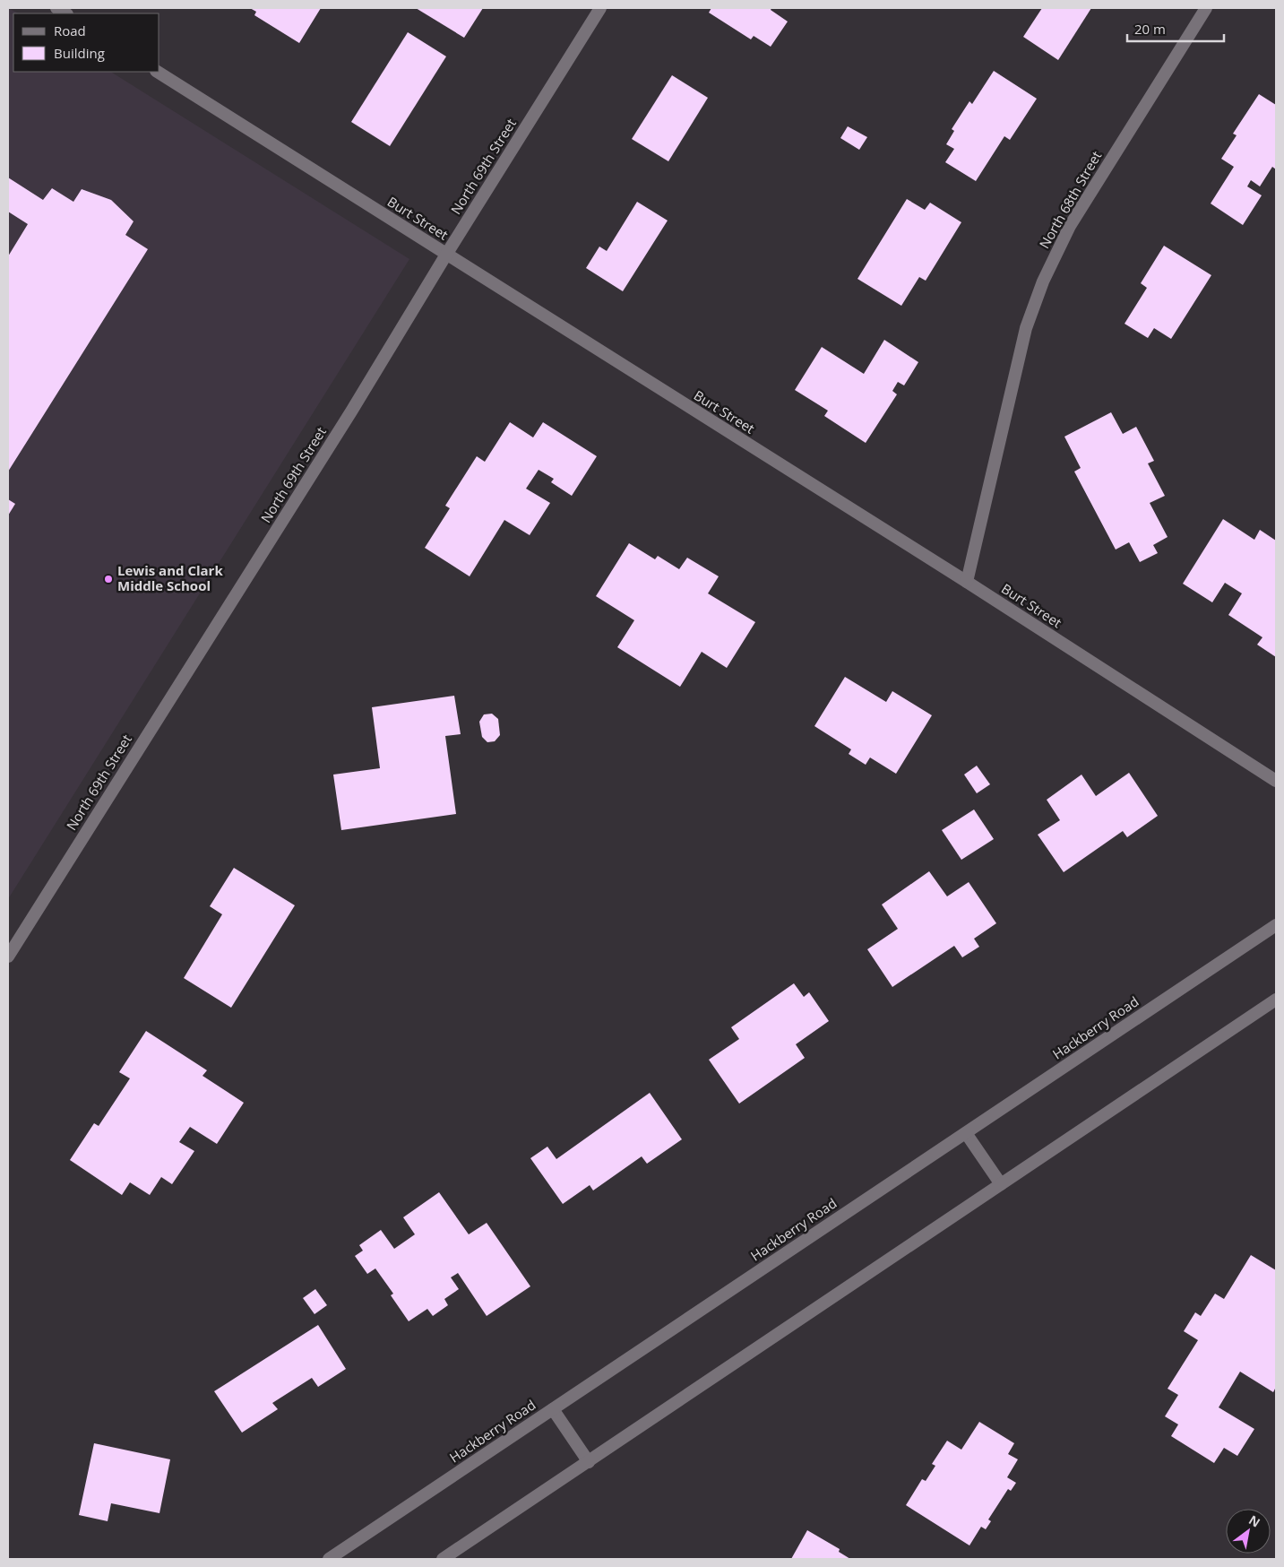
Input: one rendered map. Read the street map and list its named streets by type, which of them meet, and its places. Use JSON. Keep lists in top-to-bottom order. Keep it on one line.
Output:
{"streets":{"street":["North 69th Street","North 68th Street","Burt Street","Hackberry Road"]},"crossings":[["North 69th Street","Burt Street"],["North 68th Street","Burt Street"]],"places":["Lewis and Clark Middle School"],"legend":["Road","Building"],"scale_bar":"20 m","north":"top right"}
